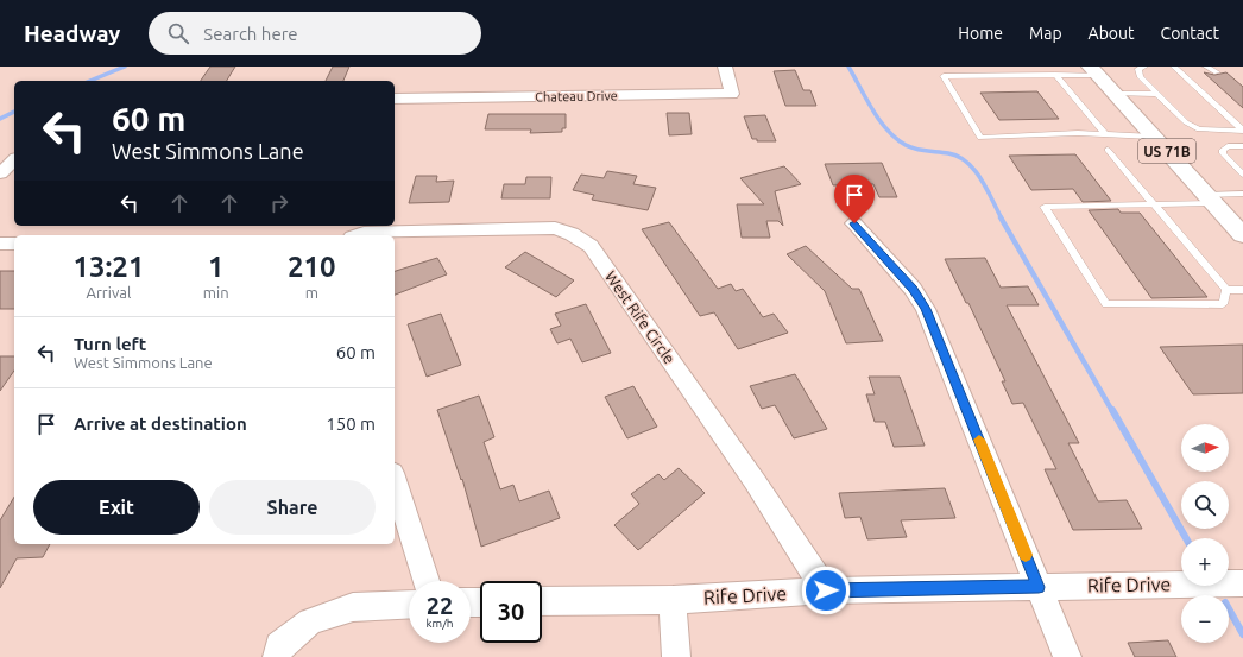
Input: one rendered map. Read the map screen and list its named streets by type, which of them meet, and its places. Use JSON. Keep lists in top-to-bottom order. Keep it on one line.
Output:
{"streets":{"main road":["US 71B"],"street":["Chateau Drive","West Rife Circle","Rife Drive"]},"crossings":[["West Rife Circle","Rife Drive"]],"north":"right","page":{"header":"Headway","search":"Search here","nav":["Home","Map","About","Contact"],"turn":["60 m","West Simmons Lane"],"eta":["13:21","Arrival","1","min","210","m"],"list":[{"name":"Turn left","note":"West Simmons Lane","value":"60 m"},{"name":"Arrive at destination","value":"150 m"}],"map_buttons":["+","−"],"buttons":["Exit","Share"],"speed":"22 km/h","limit":"30"}}
